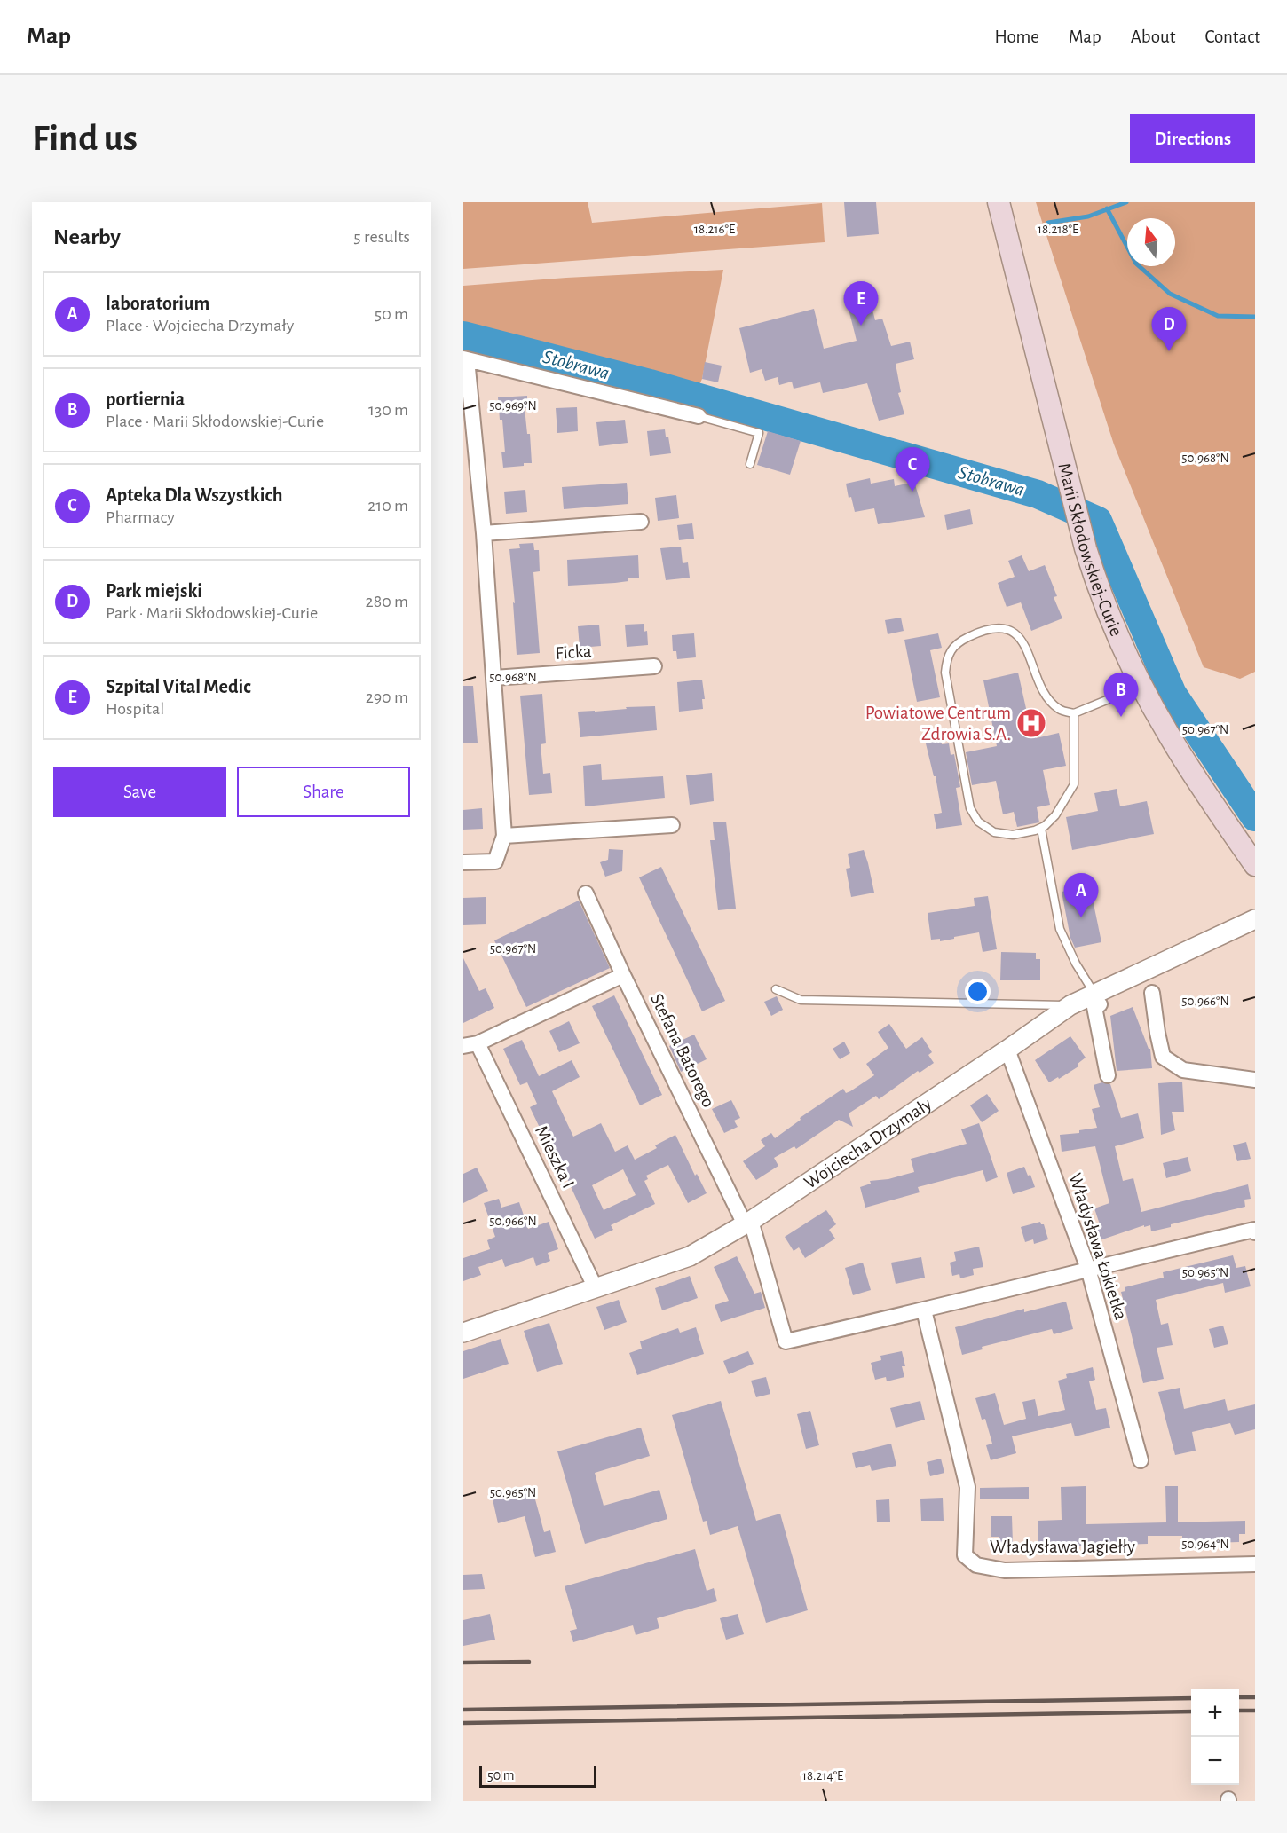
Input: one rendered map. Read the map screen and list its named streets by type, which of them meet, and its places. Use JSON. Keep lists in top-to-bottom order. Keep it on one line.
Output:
{"streets":{"main road":["Marii Skłodowskiej-Curie"],"street":["Ficka","Stefana Batorego","Wojciecha Drzymały","Mieszka I","Władysława Łokietka","Władysława Jagiełły"]},"crossings":[["Stefana Batorego","Wojciecha Drzymały"],["Wojciecha Drzymały","Mieszka I"],["Wojciecha Drzymały","Władysława Łokietka"]],"water":["Stobrawa"],"places":{"hospital":["Powiatowe Centrum Zdrowia S.A."]},"scale_bar":"50 m","north":"top","page":{"header":"Map","nav":["Home","Map","About","Contact"],"buttons":["Directions",["Save","Share"]],"title":"Find us","heading":["Nearby","5 results"],"list":[{"mark":"A","name":"laboratorium","note":"Place · Wojciecha Drzymały","value":"50 m"},{"mark":"B","name":"portiernia","note":"Place · Marii Skłodowskiej-Curie","value":"130 m"},{"mark":"C","name":"Apteka Dla Wszystkich","note":"Pharmacy","value":"210 m"},{"mark":"D","name":"Park miejski","note":"Park · Marii Skłodowskiej-Curie","value":"280 m"},{"mark":"E","name":"Szpital Vital Medic","note":"Hospital","value":"290 m"}],"pins":["E","D","C","B","A"],"map_buttons":["+","−"],"scale":"50 m"},"coordinates":["18.216°E","18.218°E","50.969°N","50.968°N","50.967°N","50.966°N","50.965°N","50.964°N","18.214°E"]}
